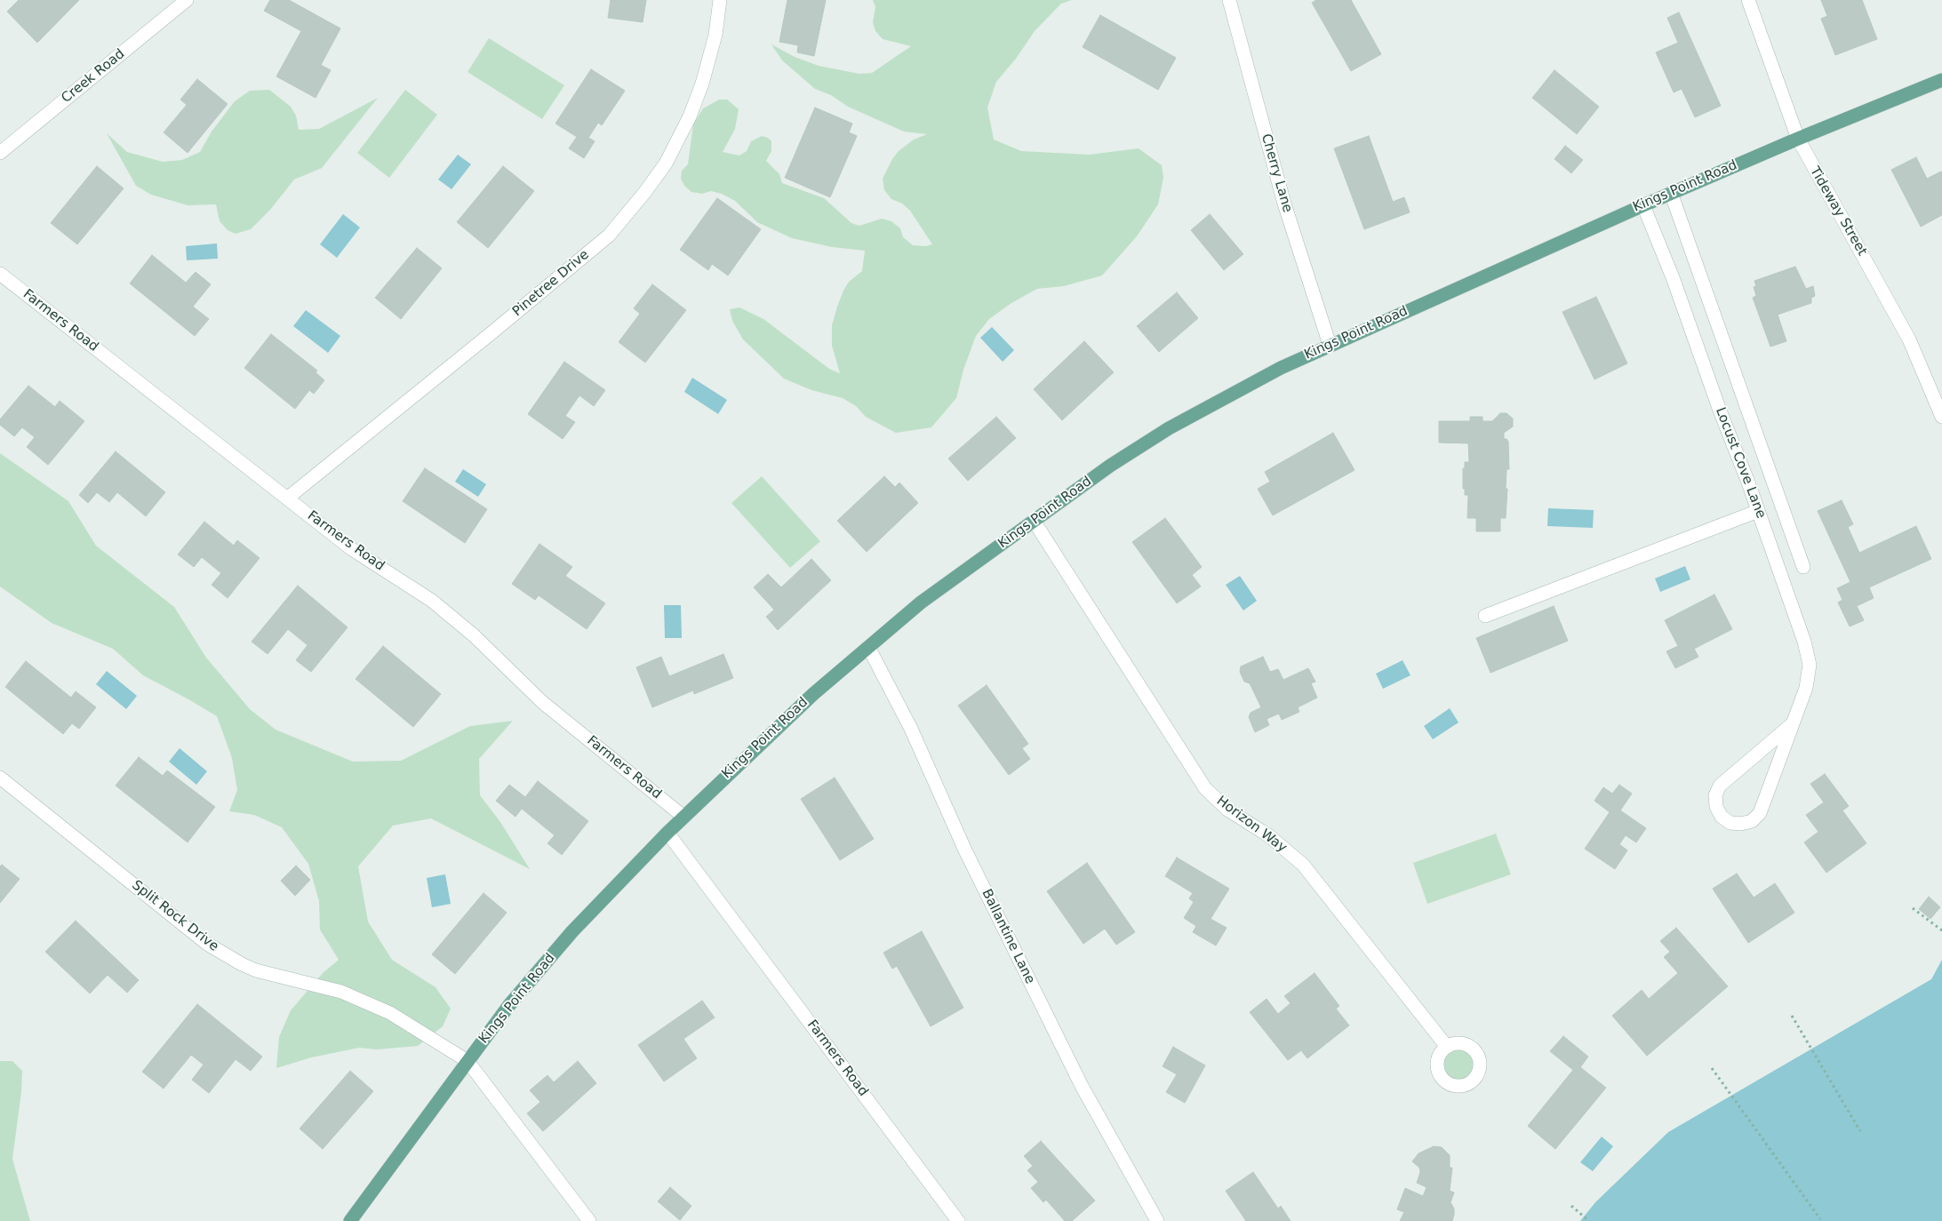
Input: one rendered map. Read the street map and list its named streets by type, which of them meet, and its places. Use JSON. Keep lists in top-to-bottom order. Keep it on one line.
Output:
{"streets":{"main road":["Kings Point Road"],"street":["Creek Road","Cherry Lane","Tideway Street","Pinetree Drive","Farmers Road","Locust Cove Lane","Horizon Way","Split Rock Drive","Ballantine Lane"]},"crossings":[["Cherry Lane","Kings Point Road"],["Kings Point Road","Tideway Street"],["Kings Point Road","Farmers Road"],["Kings Point Road","Locust Cove Lane"],["Kings Point Road","Horizon Way"],["Kings Point Road","Split Rock Drive"],["Kings Point Road","Ballantine Lane"],["Pinetree Drive","Farmers Road"]]}
